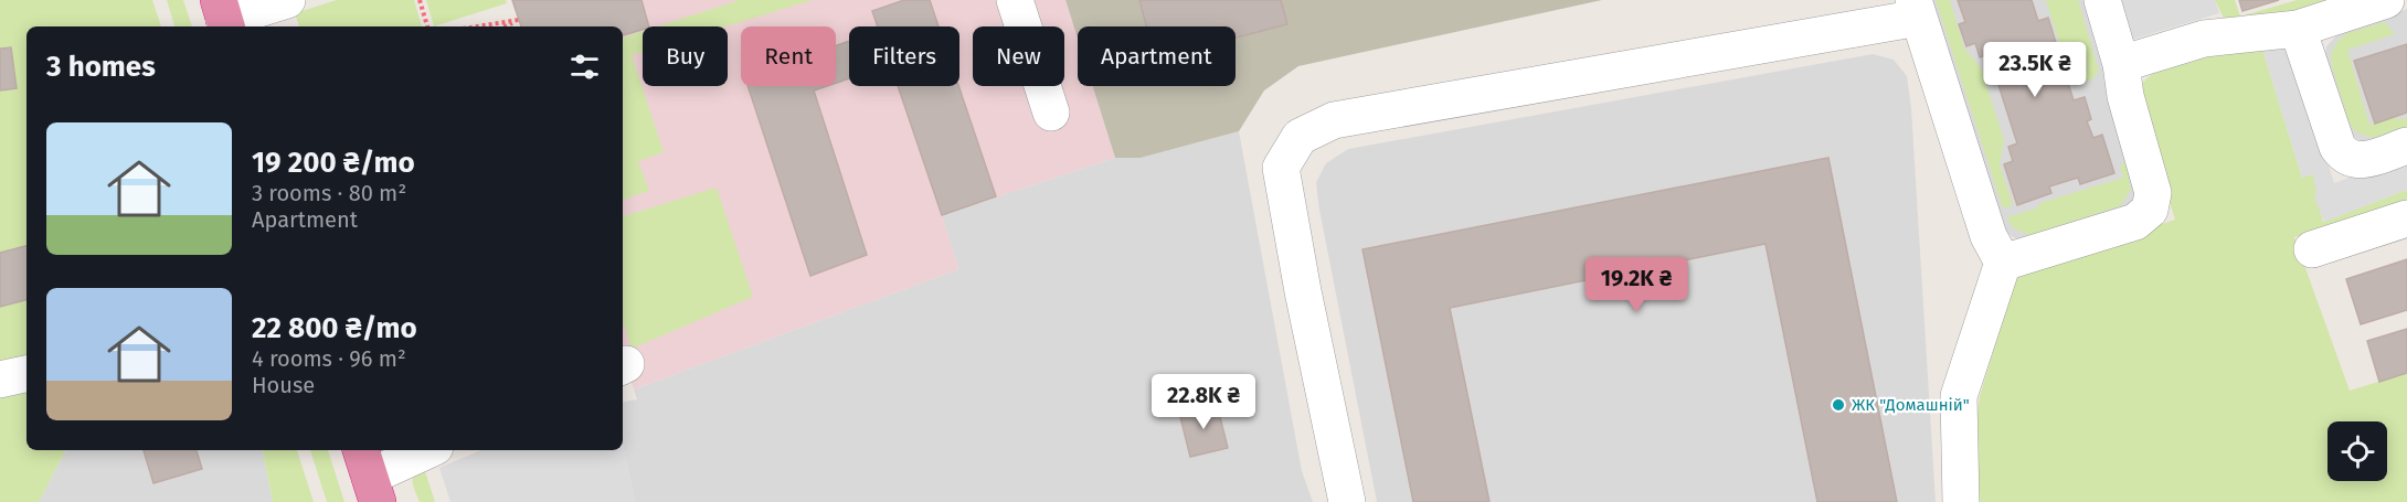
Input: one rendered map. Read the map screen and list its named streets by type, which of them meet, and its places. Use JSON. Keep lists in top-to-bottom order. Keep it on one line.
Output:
{"places":["ЖК \"Домашній\""],"page":{"chip":["Buy","Rent","Filters","New","Apartment"],"heading":"3 homes","price":["23.5K ₴","19.2K ₴","22.8K ₴"],"list":[{"name":"19 200 ₴/mo","note":"3 rooms · 80 m² · Apartment"},{"name":"22 800 ₴/mo","note":"4 rooms · 96 m² · House"}]}}
